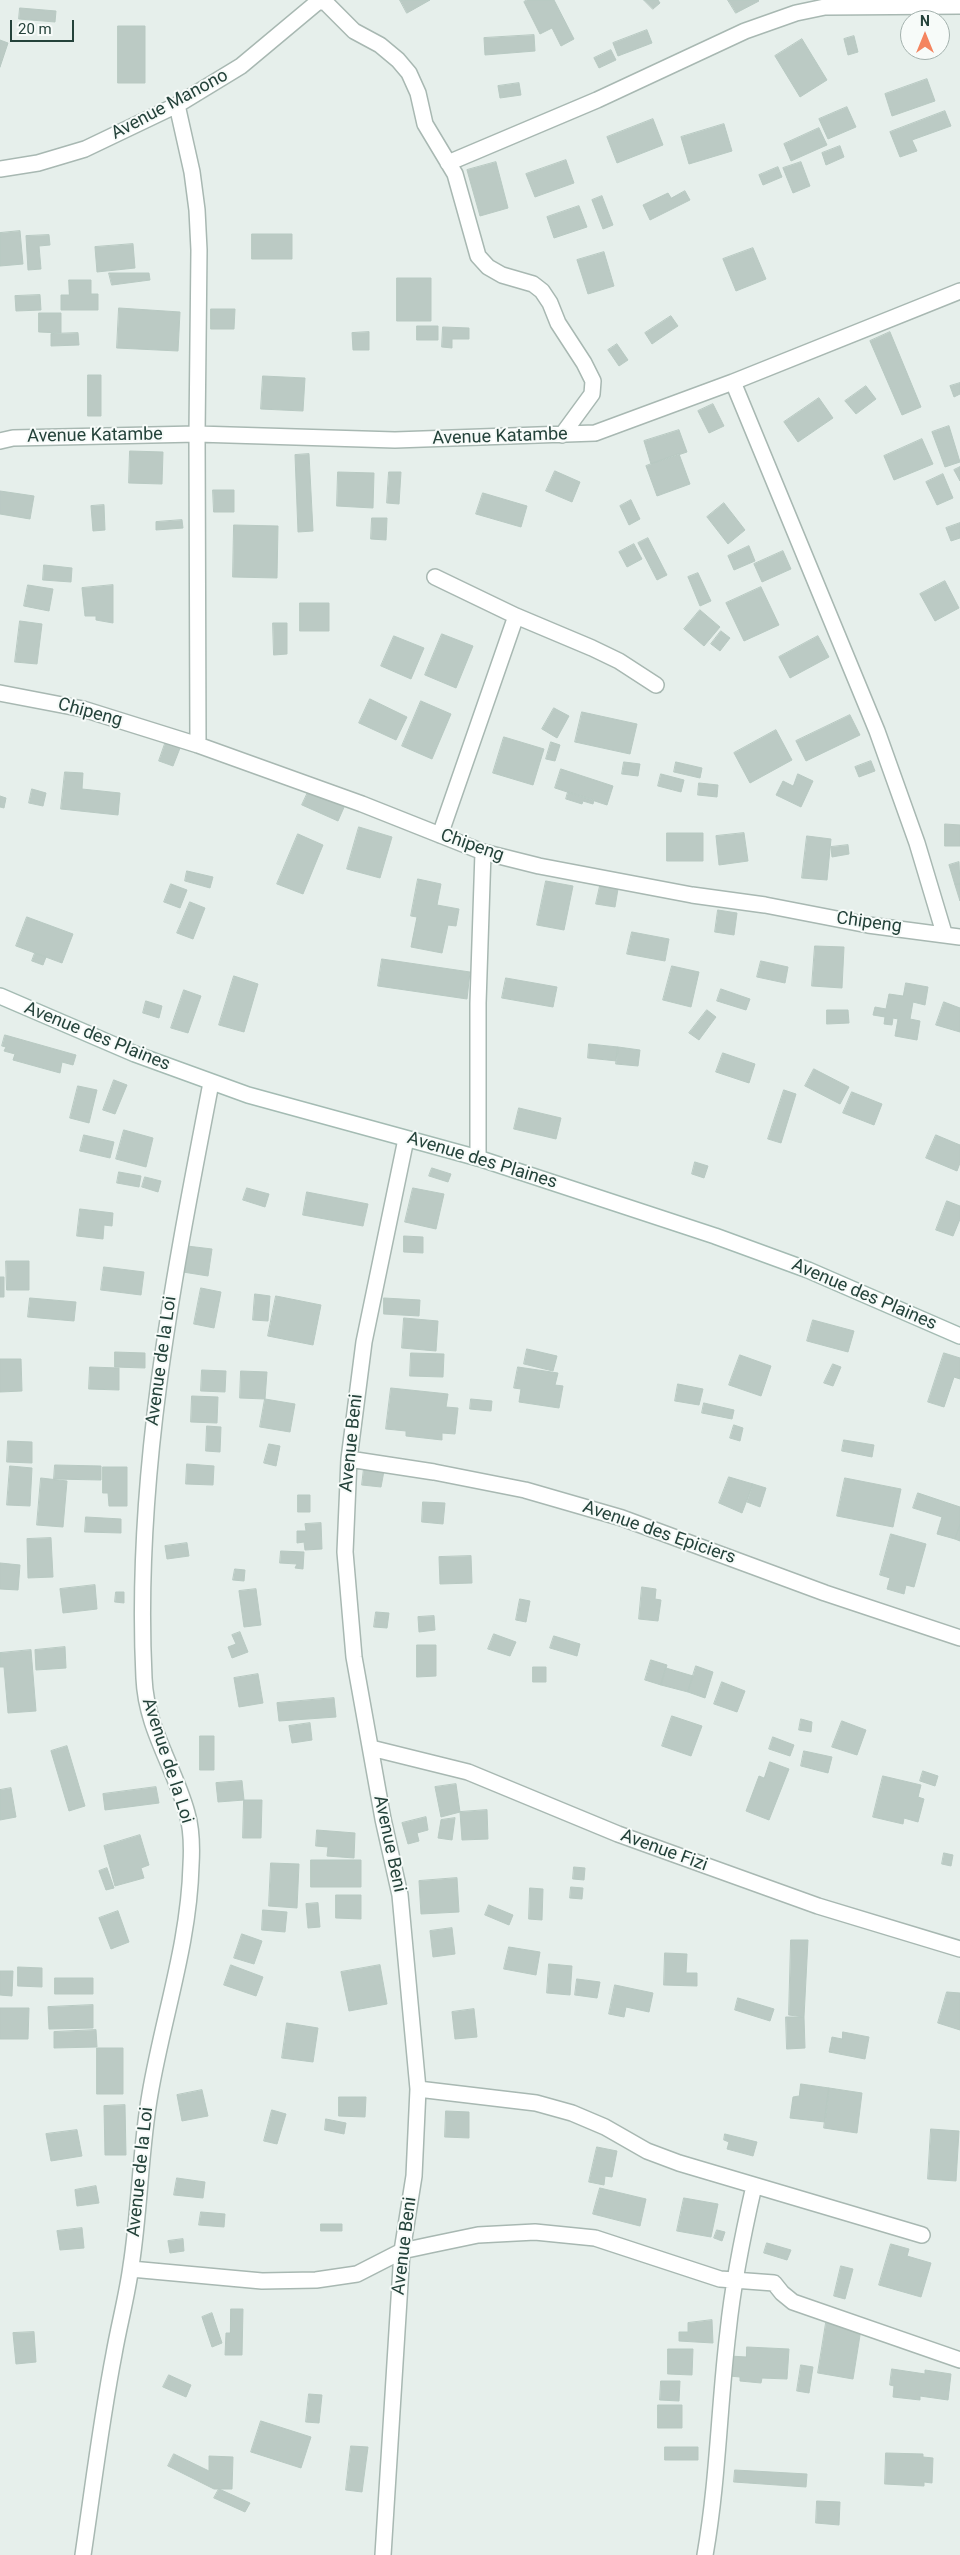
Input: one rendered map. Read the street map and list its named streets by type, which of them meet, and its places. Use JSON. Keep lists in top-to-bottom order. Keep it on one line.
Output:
{"streets":{"street":["Avenue Manono","Avenue Katambe","Chipeng","Avenue des Plaines","Avenue de la Loi","Avenue Beni","Avenue des Epiciers","Avenue Fizi"]},"crossings":[["Avenue des Plaines","Avenue de la Loi"],["Avenue des Plaines","Avenue Beni"],["Avenue Beni","Avenue des Epiciers"],["Avenue Beni","Avenue Fizi"]],"scale_bar":"20 m","north":"top"}
